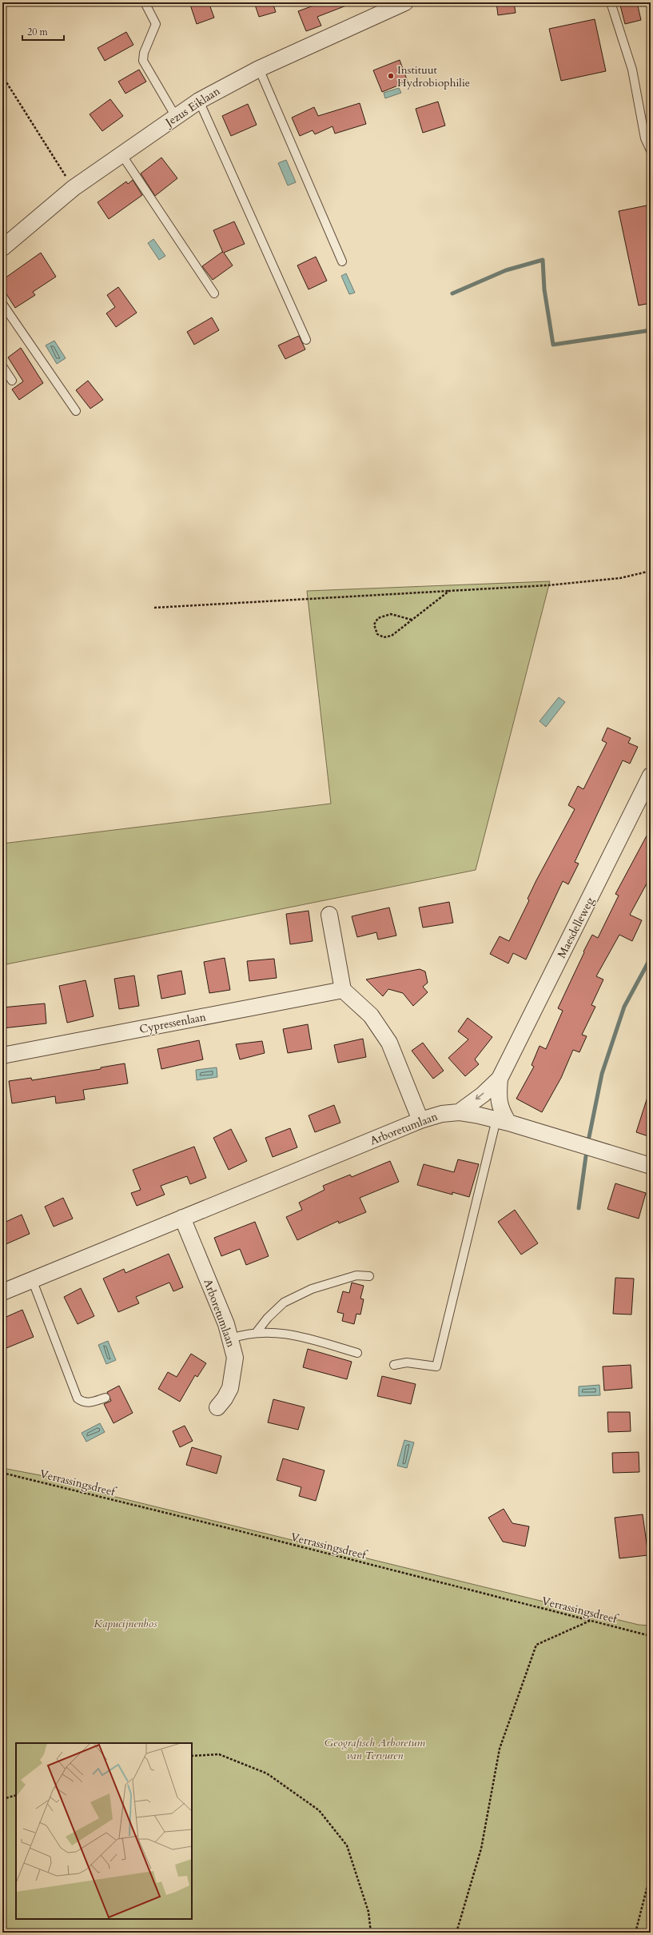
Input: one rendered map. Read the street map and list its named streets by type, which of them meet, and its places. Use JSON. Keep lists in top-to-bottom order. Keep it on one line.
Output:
{"streets":{"street":["Jezus Eiklaan","Maesdelleweg","Cypressenlaan","Arboretumlaan"],"path":["Verrassingsdreef"]},"crossings":[["Maesdelleweg","Arboretumlaan"]],"parks":["Kapucijnenbos","Geografisch Arboretum van Tervuren"],"places":["Instituut Hydrobiophilie"],"scale_bar":"20 m"}
